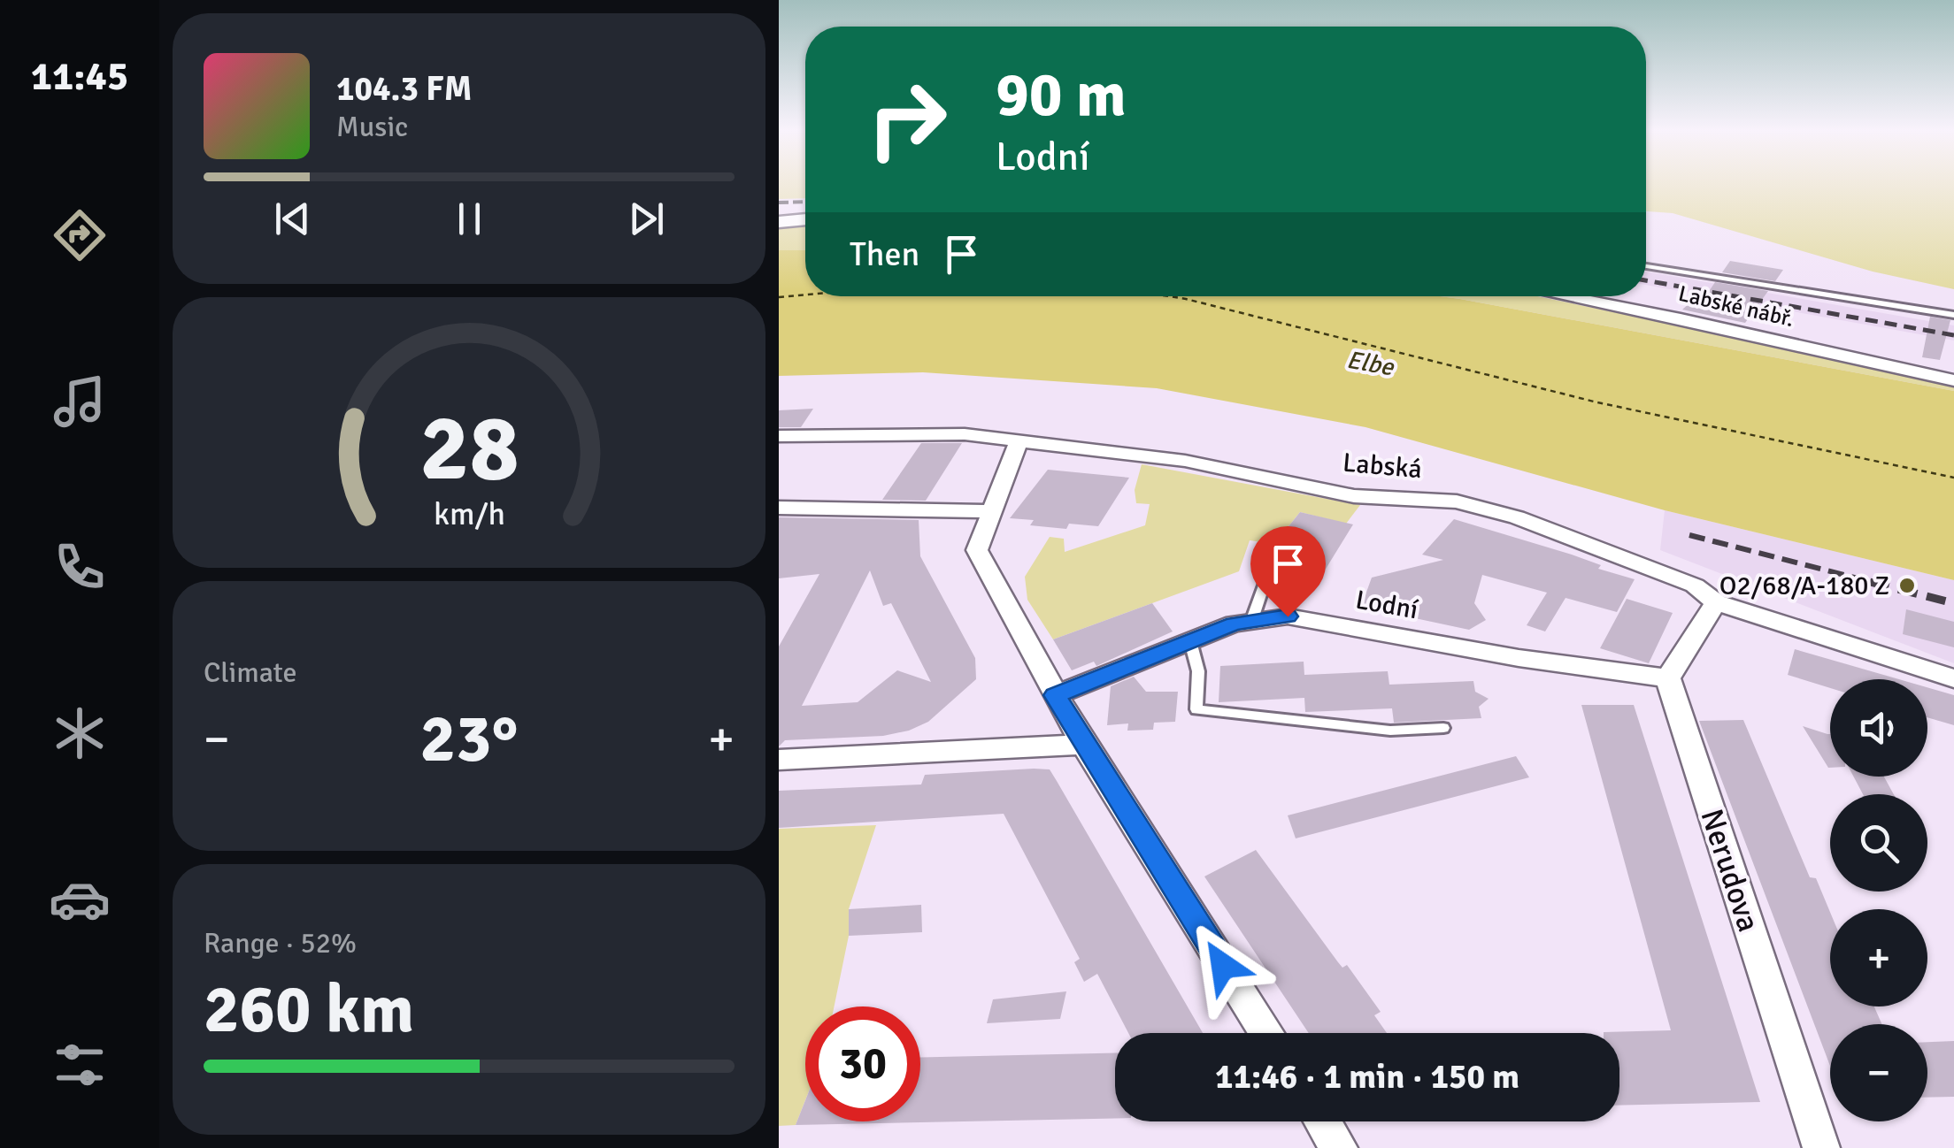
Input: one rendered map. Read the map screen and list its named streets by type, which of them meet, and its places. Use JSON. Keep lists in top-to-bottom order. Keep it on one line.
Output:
{"streets":{"street":["Labské nábř.","Labská","Lodní","Nerudova"]},"crossings":[["Lodní","Nerudova"]],"water":["Elbe"],"places":["O2/68/A-180 Z"],"page":{"tabs":"11:45","turn":["90 m","Lodní"],"song":["104.3 FM","Music"],"then":"Then","tile":["Climate",["Range · 52%","260 km"]],"map_buttons":["+","−"],"heat":["−","23°","+"],"limit":"30","trip":"11:46 · 1 min · 150 m","gauge":["28","km/h"]}}
